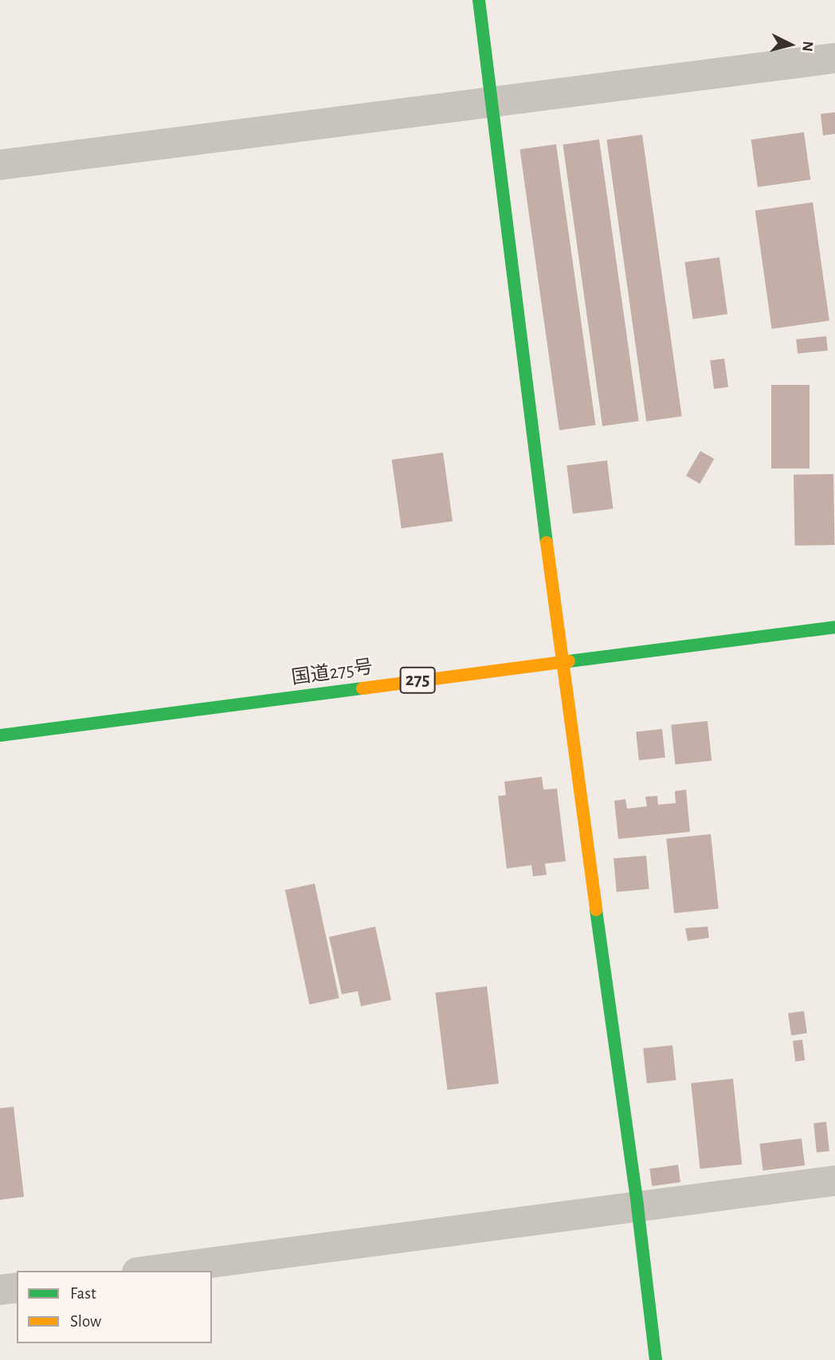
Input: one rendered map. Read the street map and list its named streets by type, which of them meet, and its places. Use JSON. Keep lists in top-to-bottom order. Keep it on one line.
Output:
{"streets":{"main road":["国道275号","275"]},"legend":["Fast","Slow"],"north":"right"}
